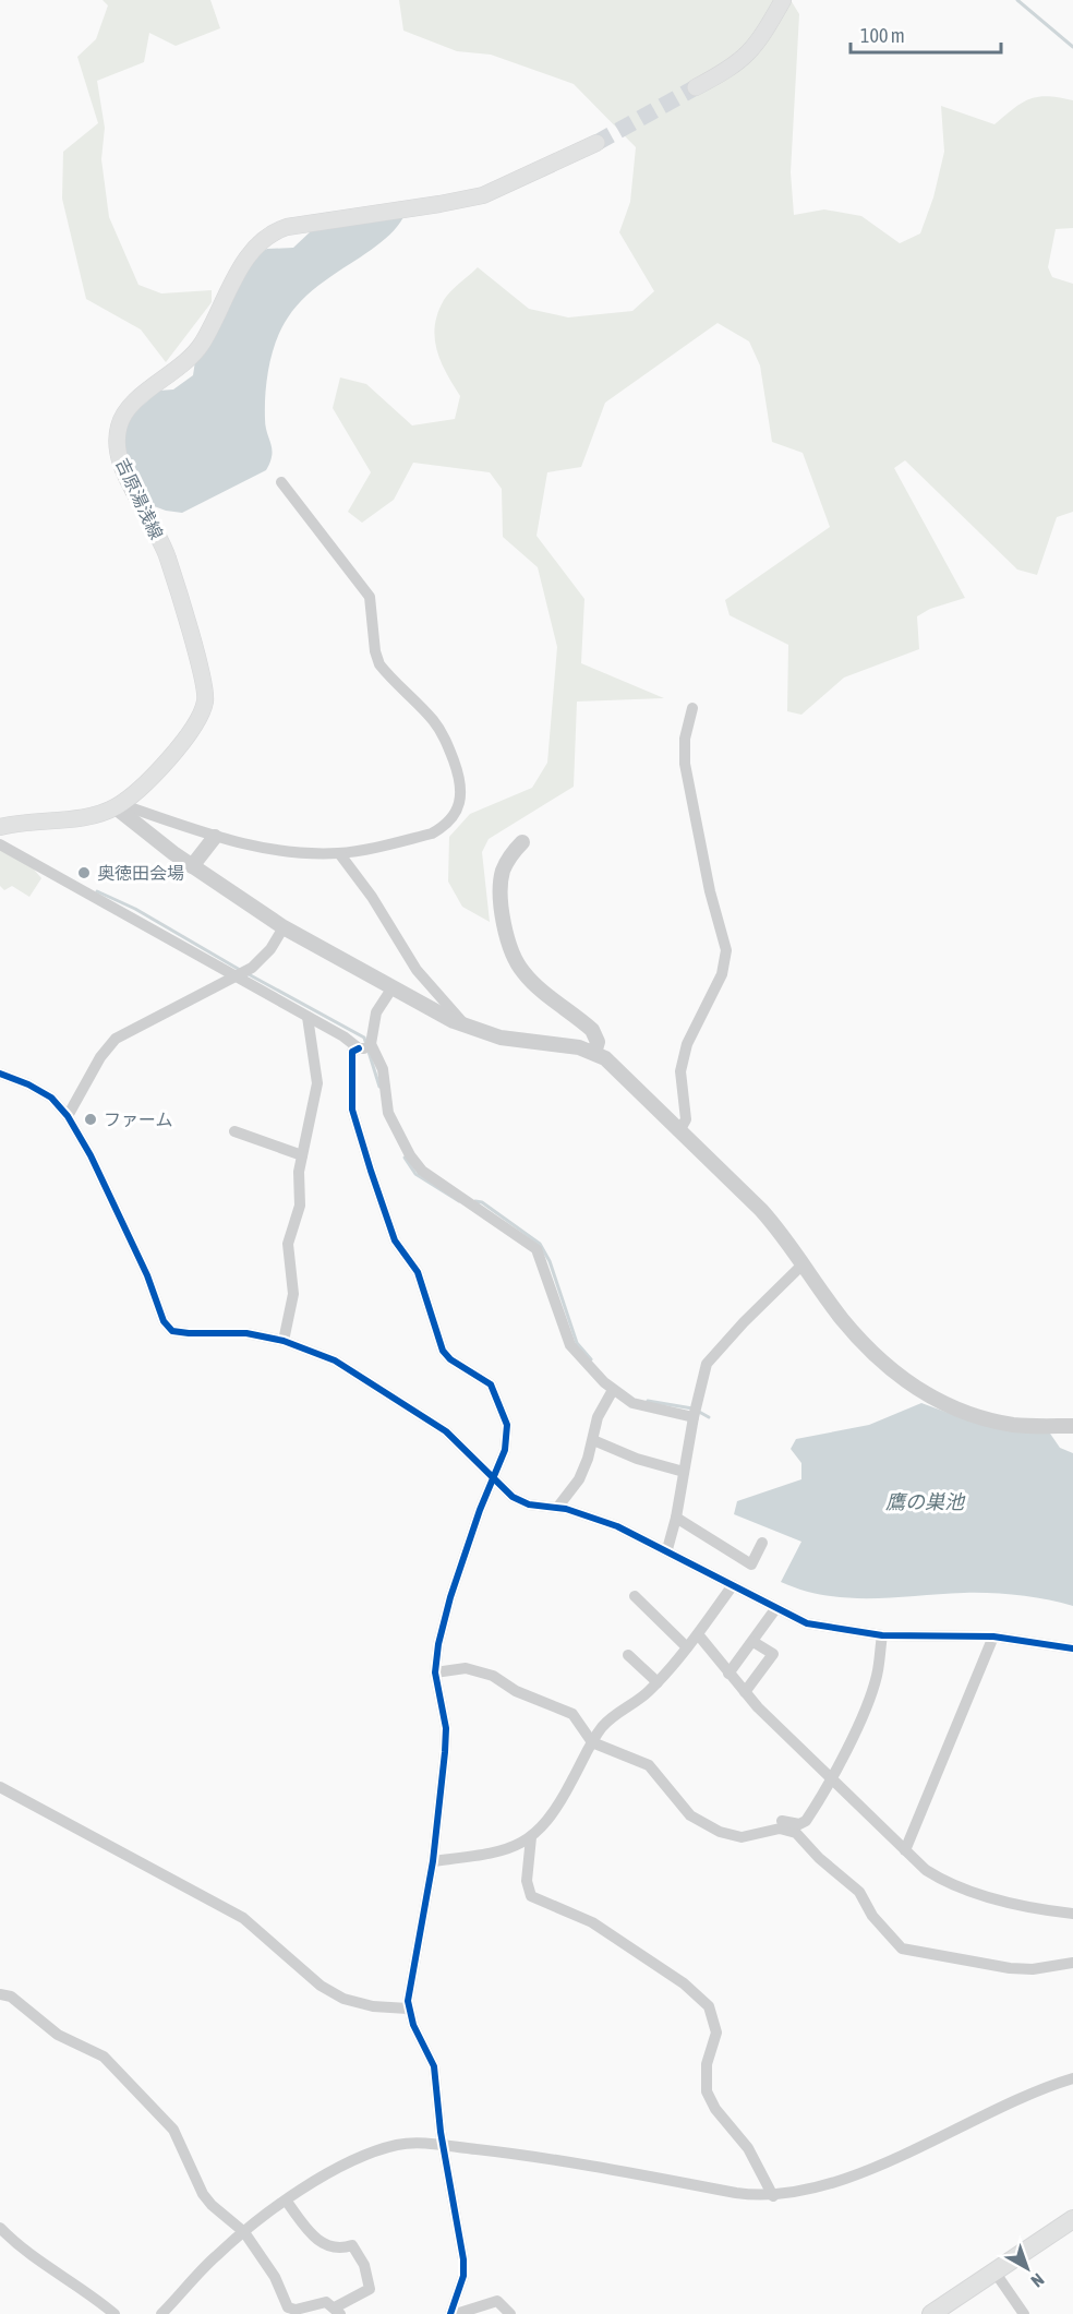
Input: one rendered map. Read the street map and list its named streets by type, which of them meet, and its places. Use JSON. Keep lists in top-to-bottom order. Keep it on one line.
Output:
{"streets":{"main road":["吉原湯浅線"]},"water":["鷹の巣池"],"places":["奥徳田会場","ファーム"],"scale_bar":"100 m","north":"bottom right"}
